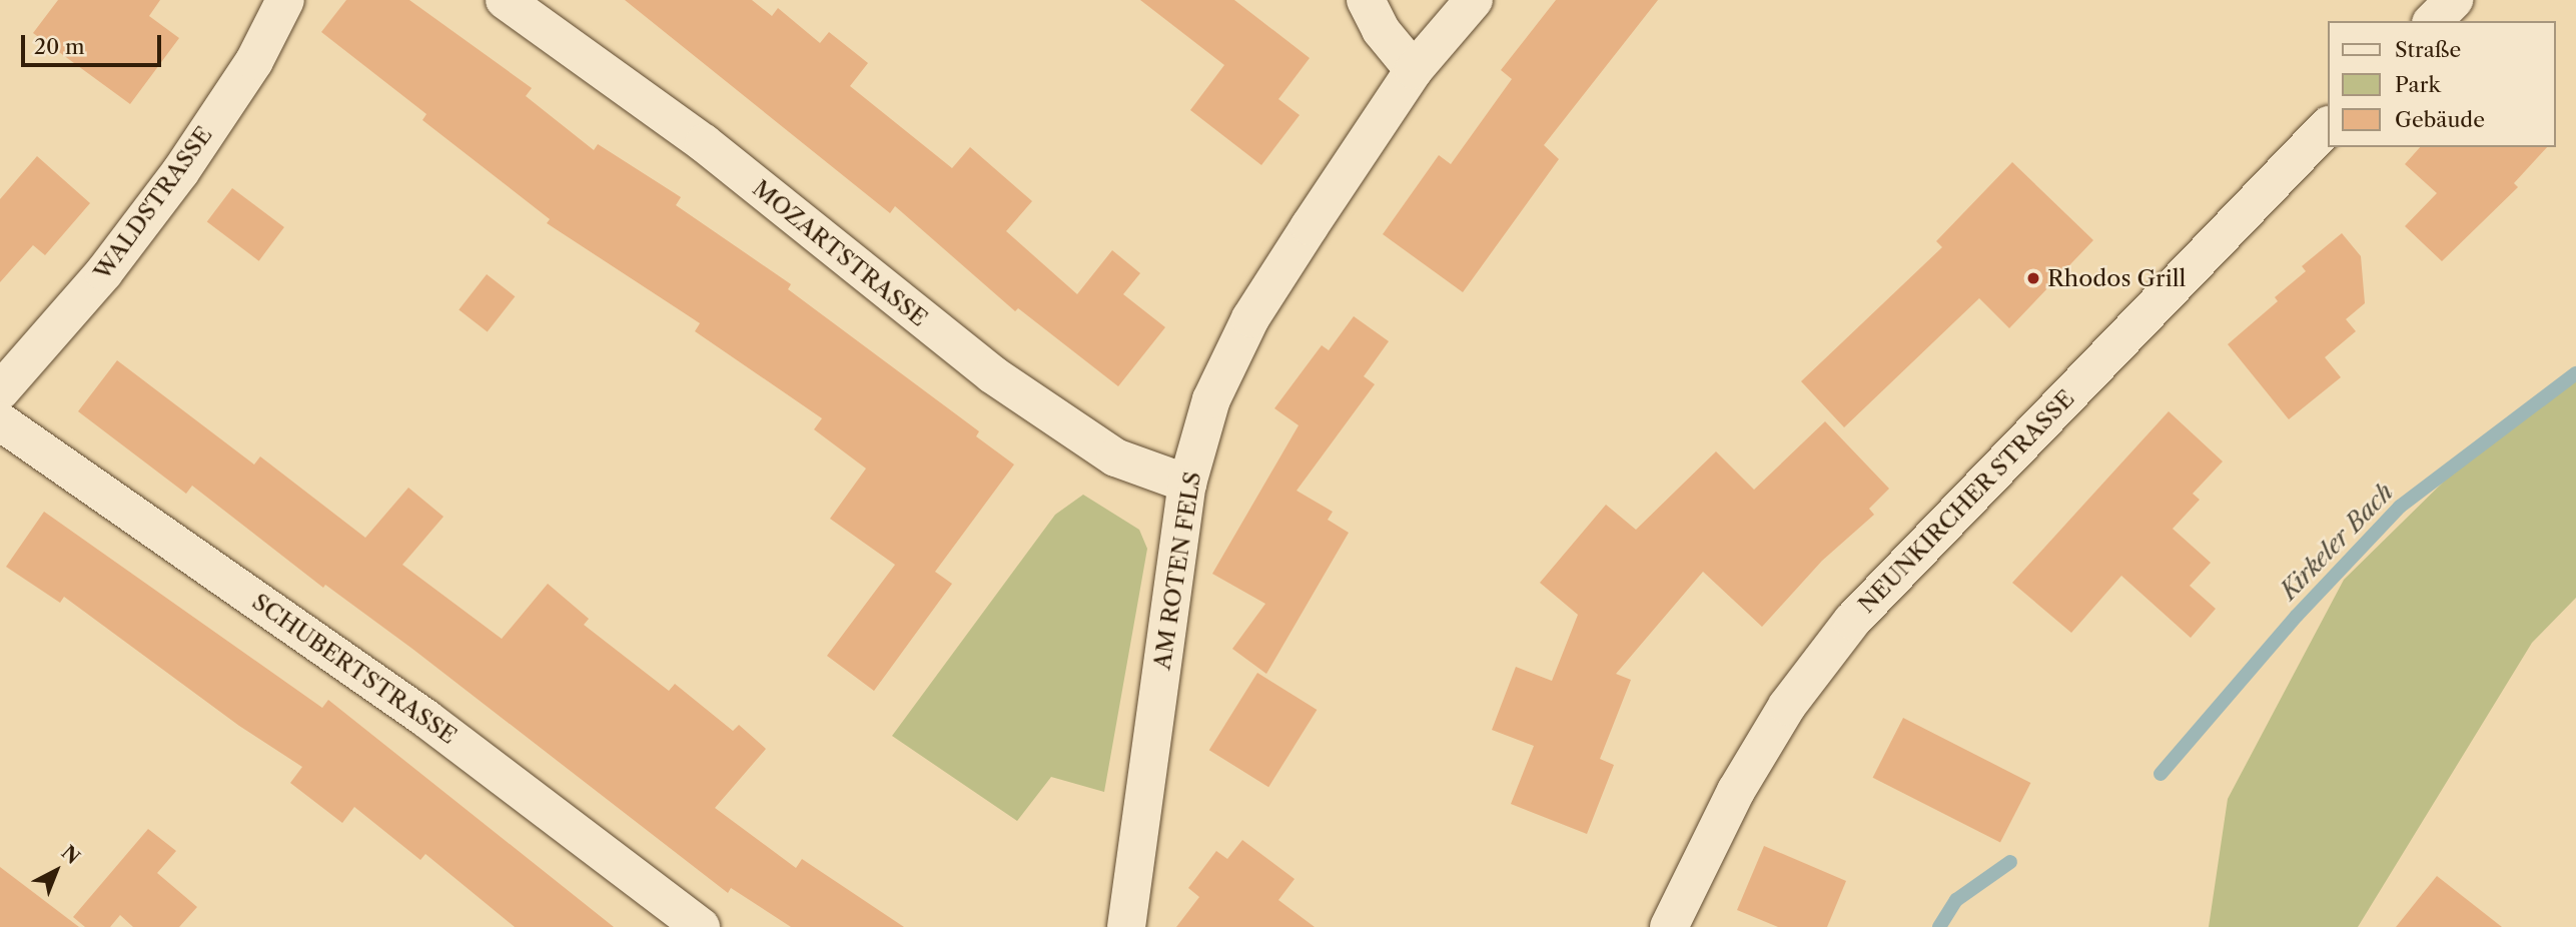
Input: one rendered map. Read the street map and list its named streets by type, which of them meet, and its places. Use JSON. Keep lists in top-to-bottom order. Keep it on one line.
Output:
{"streets":{"street":["WALDSTRASSE","MOZARTSTRASSE","NEUNKIRCHER STRASSE","AM ROTEN FELS","SCHUBERTSTRASSE"]},"crossings":[["MOZARTSTRASSE","AM ROTEN FELS"]],"water":["Kirkeler Bach"],"places":["Rhodos Grill"],"legend":["Straße","Park","Gebäude"],"scale_bar":"20 m","north":"top right"}
